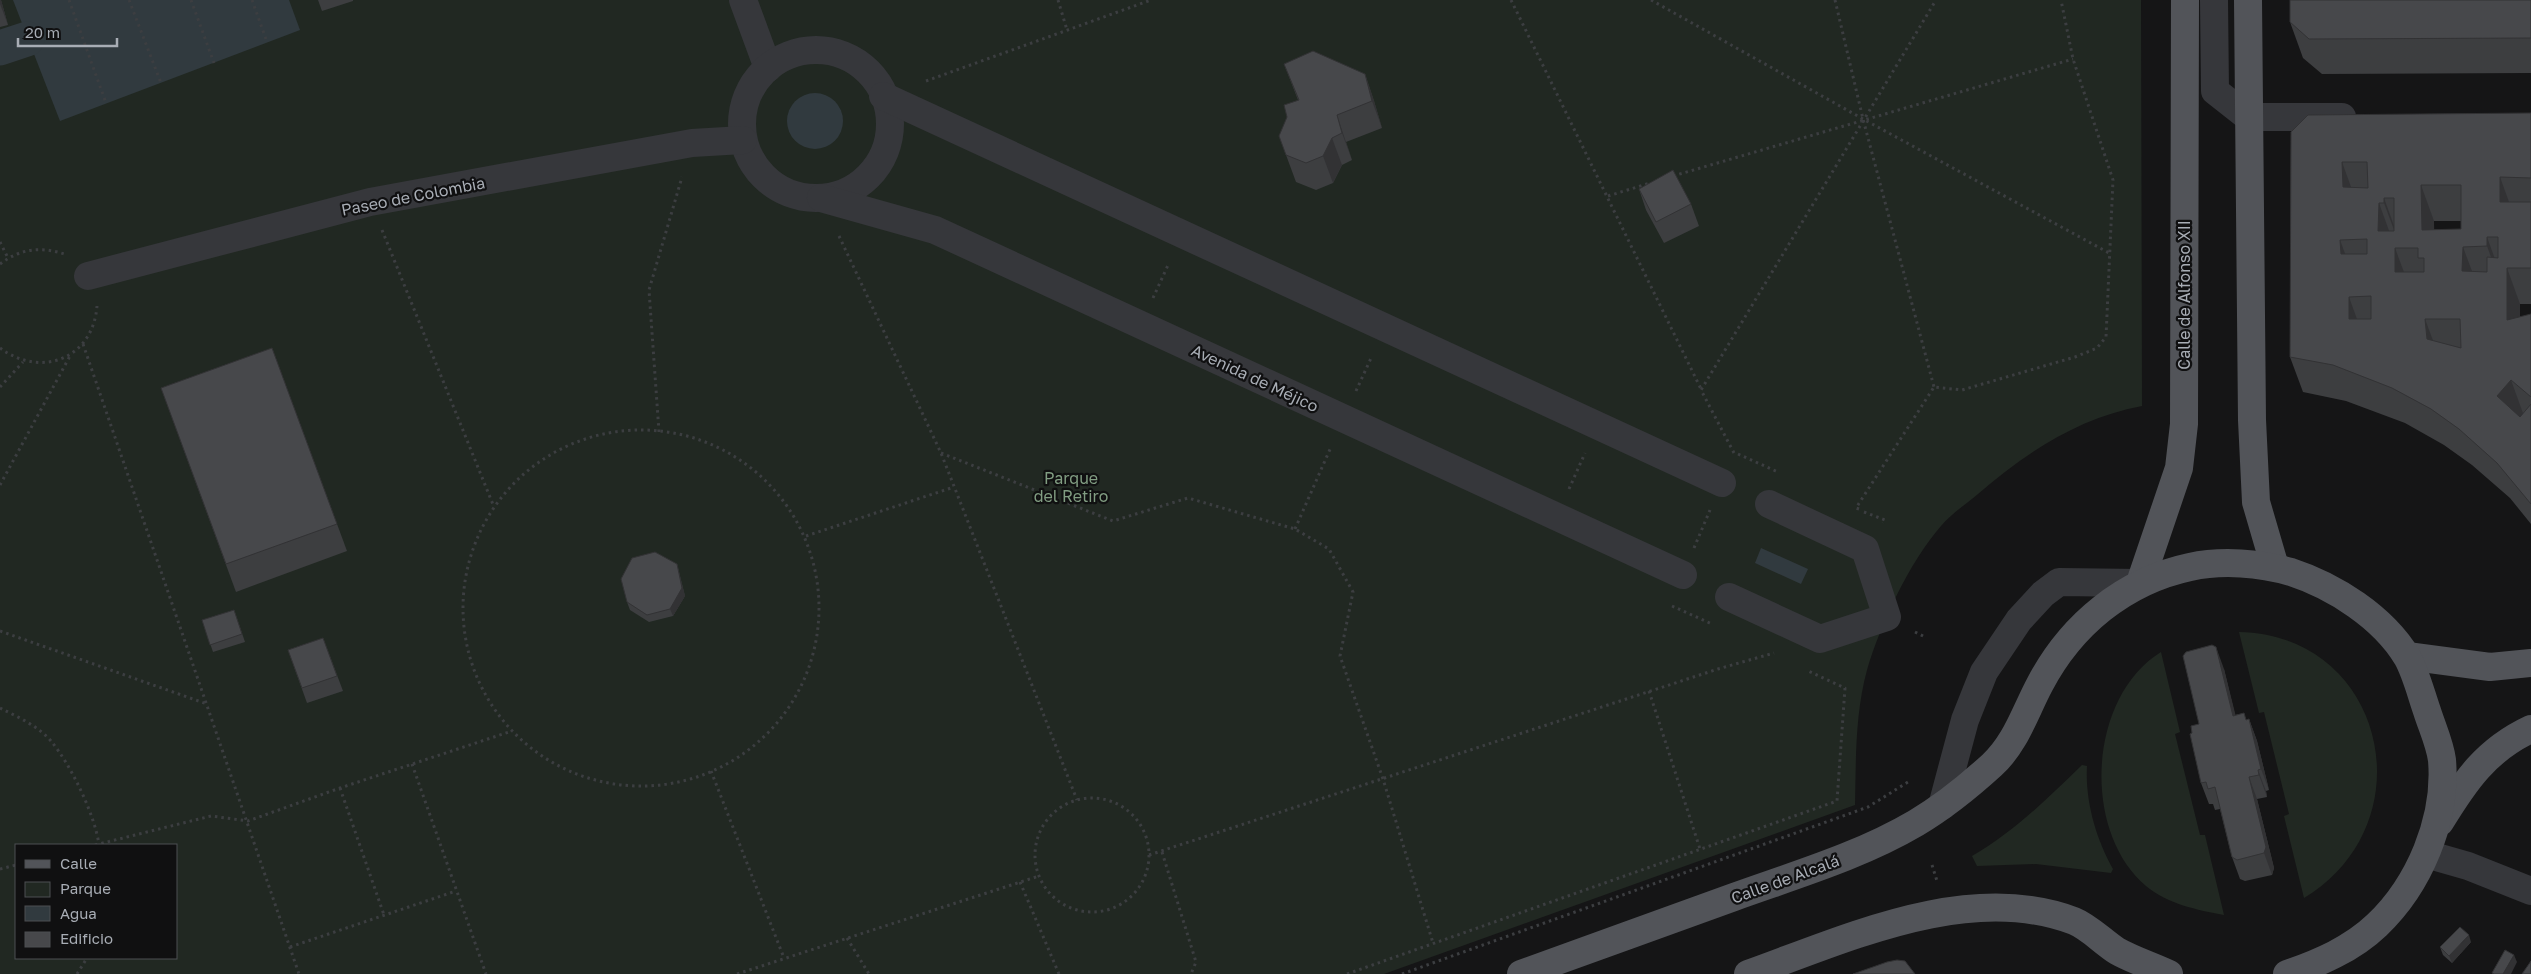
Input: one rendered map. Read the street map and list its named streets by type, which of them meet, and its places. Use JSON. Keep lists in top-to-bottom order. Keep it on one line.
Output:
{"streets":{"main road":["Calle de Alfonso XII","Calle de Alcalá"],"street":["Paseo de Colombia","Avenida de Méjico"]},"crossings":[["Paseo de Colombia","Avenida de Méjico"],["Calle de Alfonso XII","Calle de Alcalá"]],"parks":["Parque del Retiro"],"legend":["Calle","Parque","Agua","Edificio"],"scale_bar":"20 m"}
